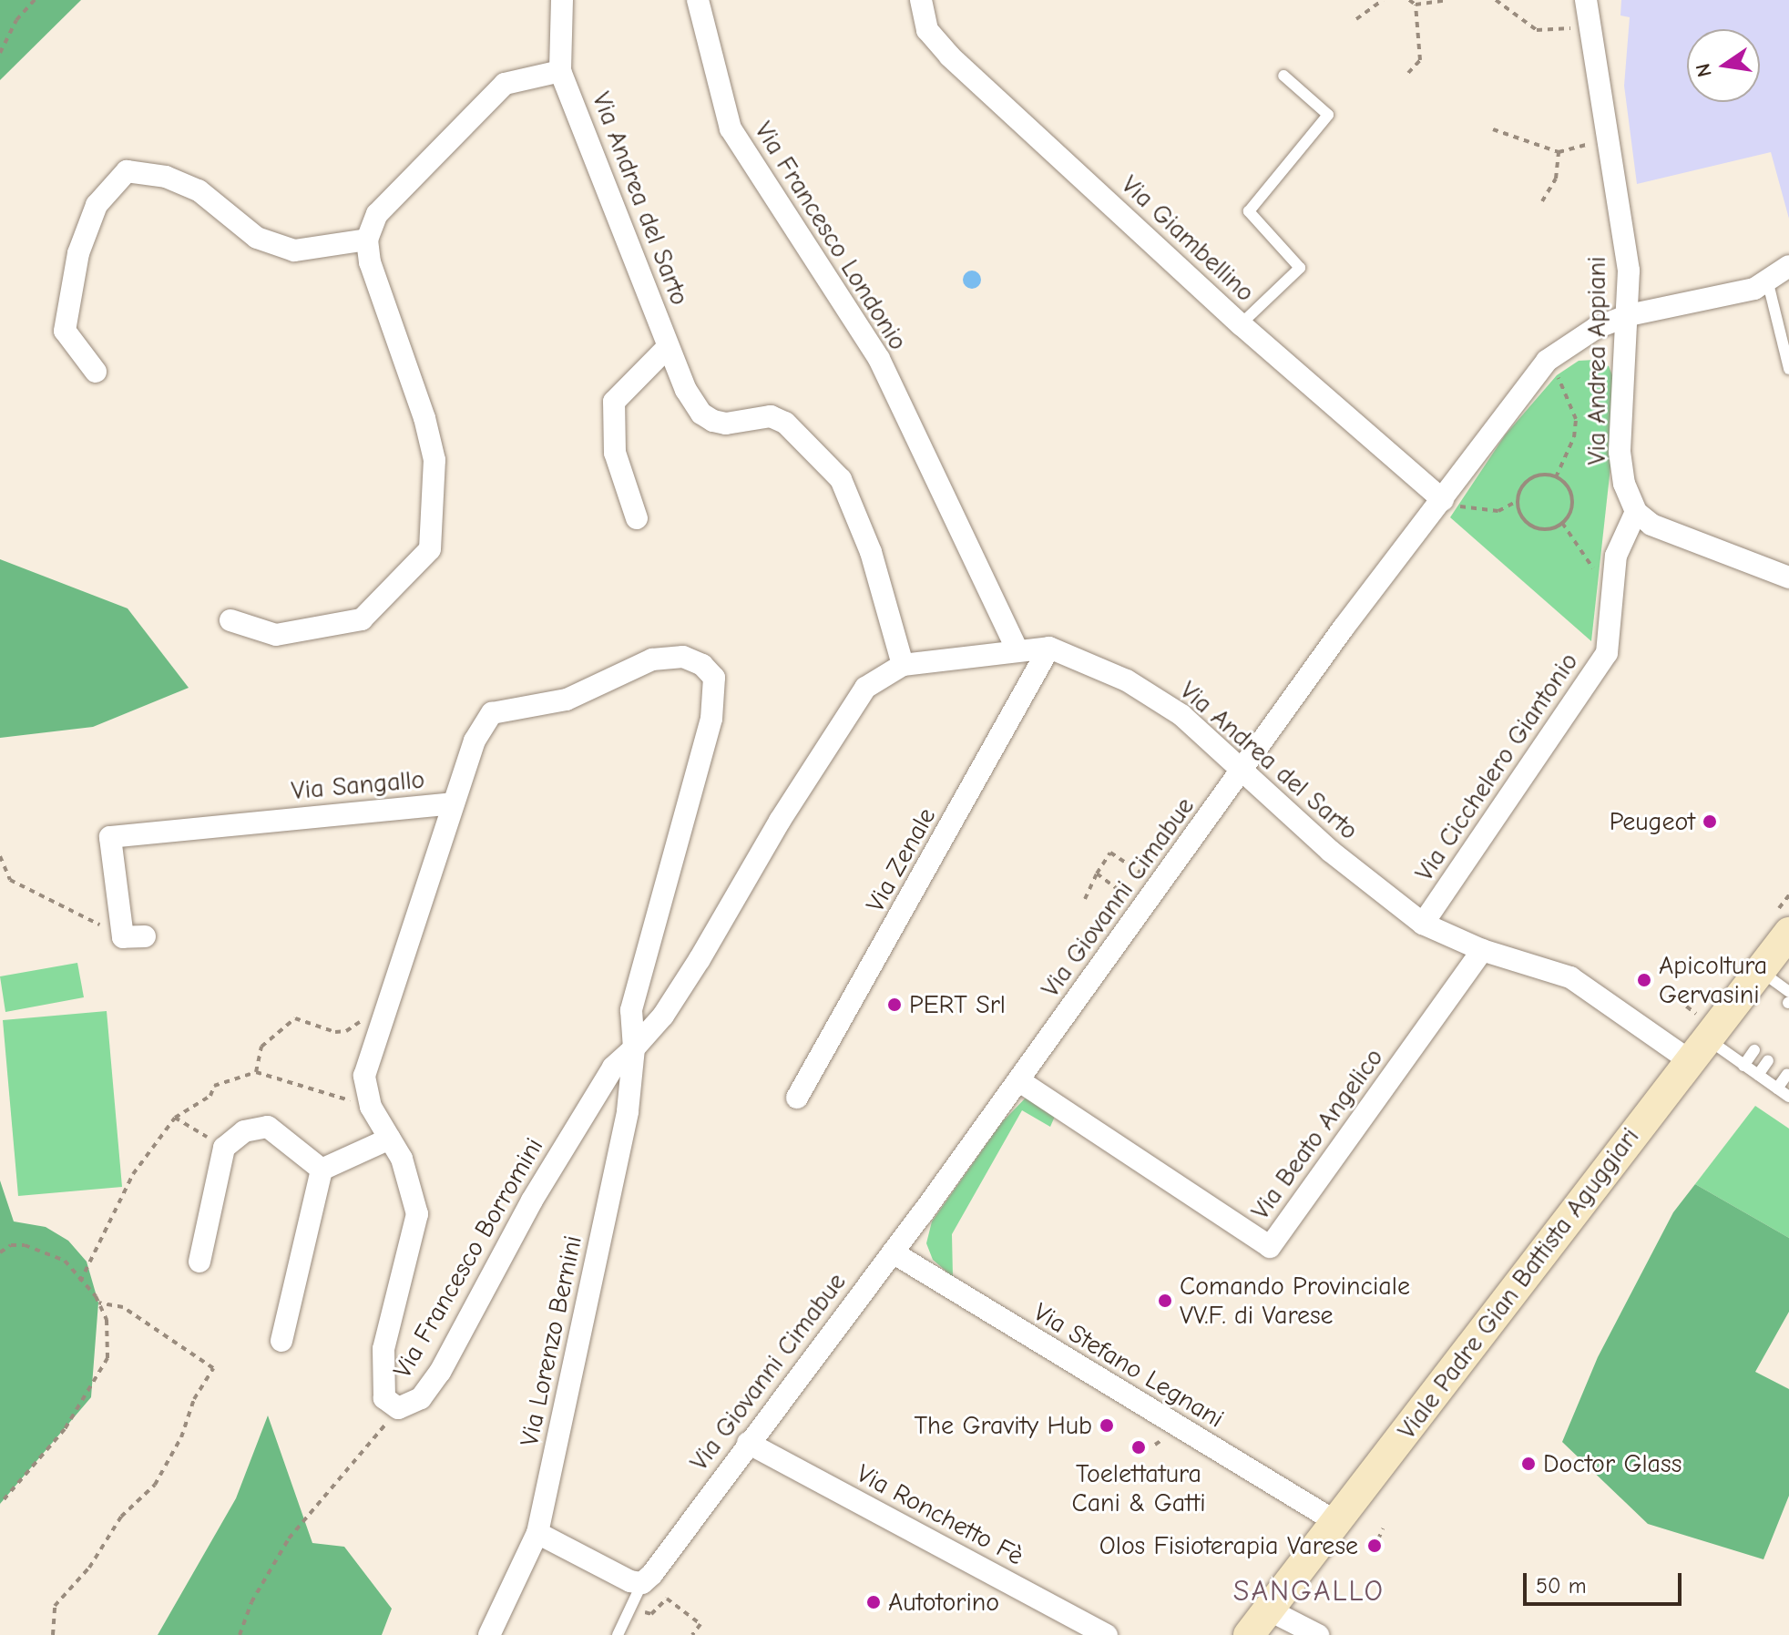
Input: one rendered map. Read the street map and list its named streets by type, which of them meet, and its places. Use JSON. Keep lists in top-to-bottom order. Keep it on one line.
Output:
{"streets":{"main road":["Viale Padre Gian Battista Aguggiari"],"street":["Via Andrea del Sarto","Via Francesco Londonio","Via Giambellino","Via Andrea Appiani","Via Cicchelero Giantonio","Via Sangallo","Via Zenale","Via Giovanni Cimabue","Via Beato Angelico","Via Francesco Borromini","Via Lorenzo Bernini","Via Stefano Legnani","Via Ronchetto Fè"]},"crossings":[["Via Andrea del Sarto","Via Francesco Londonio"],["Via Andrea del Sarto","Via Cicchelero Giantonio"],["Via Andrea del Sarto","Via Zenale"],["Via Andrea del Sarto","Via Giovanni Cimabue"],["Via Andrea del Sarto","Via Beato Angelico"],["Via Andrea del Sarto","Viale Padre Gian Battista Aguggiari"],["Via Giambellino","Via Giovanni Cimabue"],["Via Andrea Appiani","Via Cicchelero Giantonio"],["Via Andrea Appiani","Via Giovanni Cimabue"],["Via Sangallo","Via Francesco Borromini"],["Via Sangallo","Via Lorenzo Bernini"],["Via Giovanni Cimabue","Via Beato Angelico"],["Via Giovanni Cimabue","Via Stefano Legnani"],["Via Giovanni Cimabue","Via Ronchetto Fè"],["Via Francesco Borromini","Via Lorenzo Bernini"],["Viale Padre Gian Battista Aguggiari","Via Stefano Legnani"]],"districts":["SANGALLO"],"places":["Peugeot","Apicoltura Gervasini","PERT Srl","Comando Provinciale VV.F. di Varese","The Gravity Hub","Toelettatura Cani & Gatti","Doctor Glass","Olos Fisioterapia Varese","Autotorino"],"scale_bar":"50 m","north":"left"}
